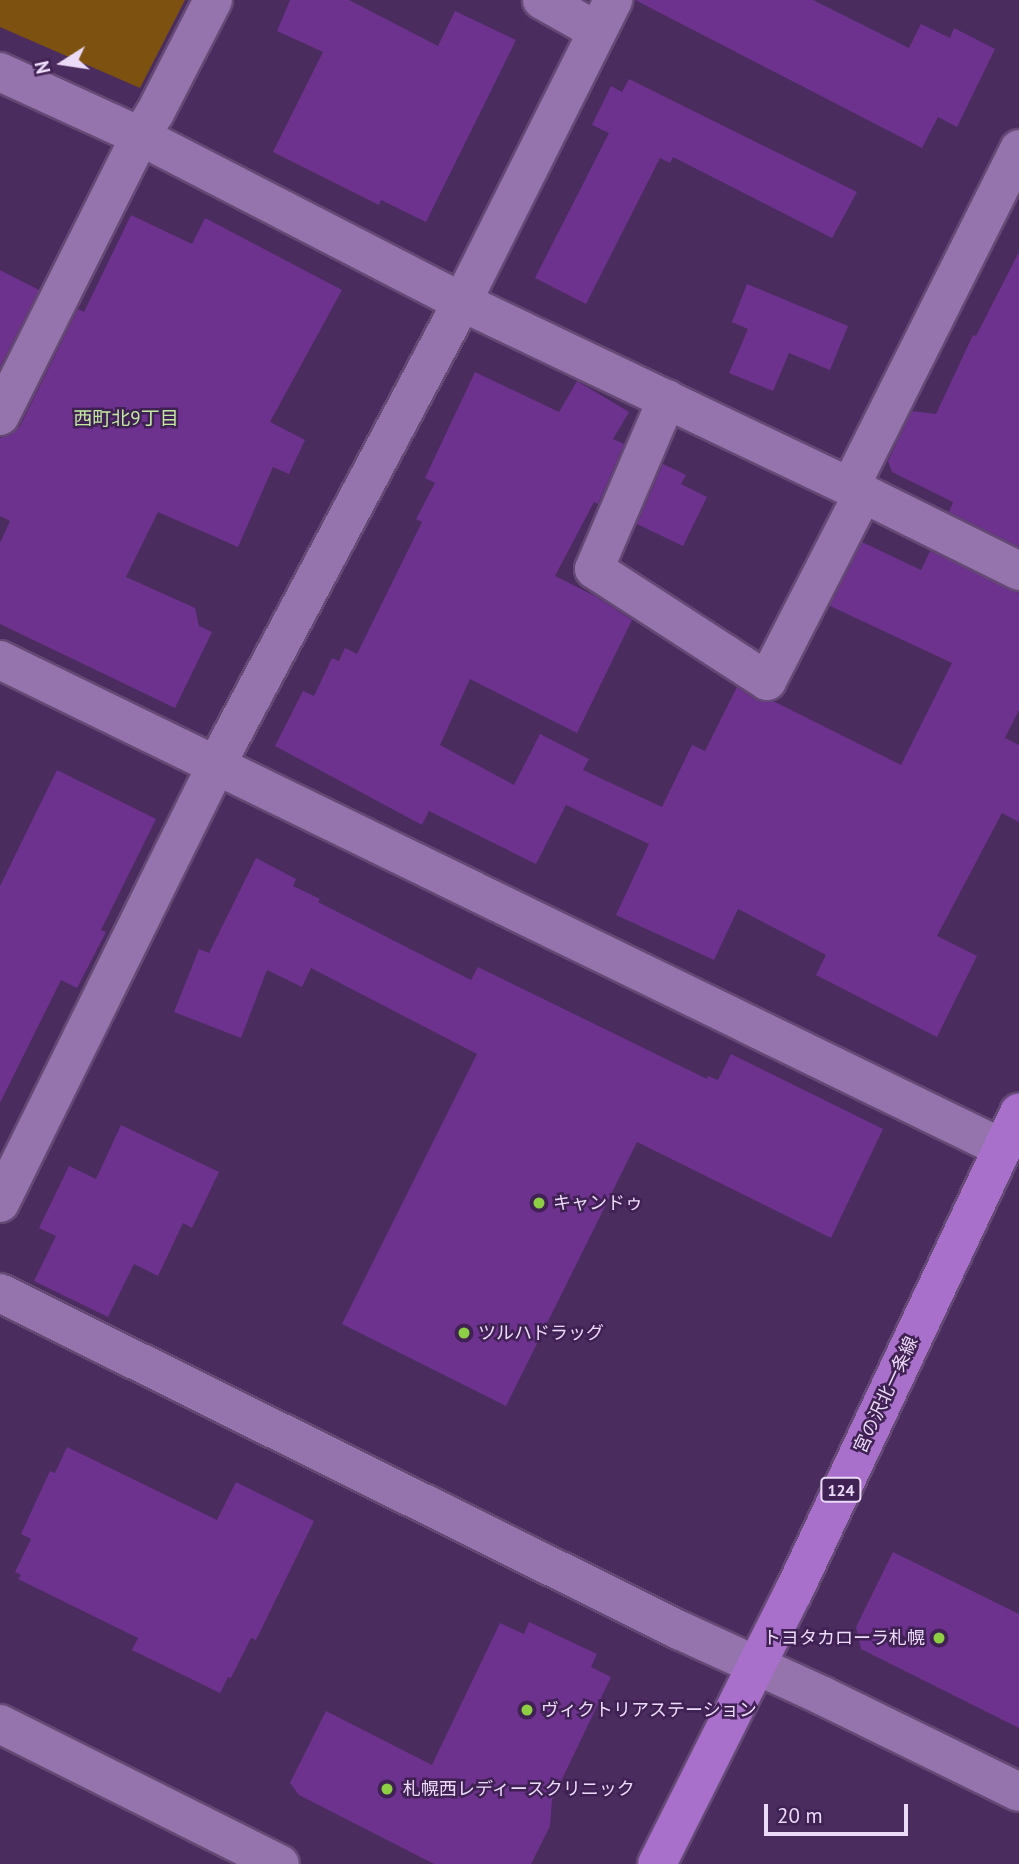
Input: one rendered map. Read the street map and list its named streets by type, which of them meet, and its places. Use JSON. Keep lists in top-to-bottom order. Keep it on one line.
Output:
{"streets":{"main road":["宮の沢北一条線","124"]},"districts":["西町北9丁目"],"places":["キャンドゥ","ツルハドラッグ","トヨタカローラ札幌","ヴィクトリアステーション","札幌西レディースクリニック"],"scale_bar":"20 m","north":"left"}
